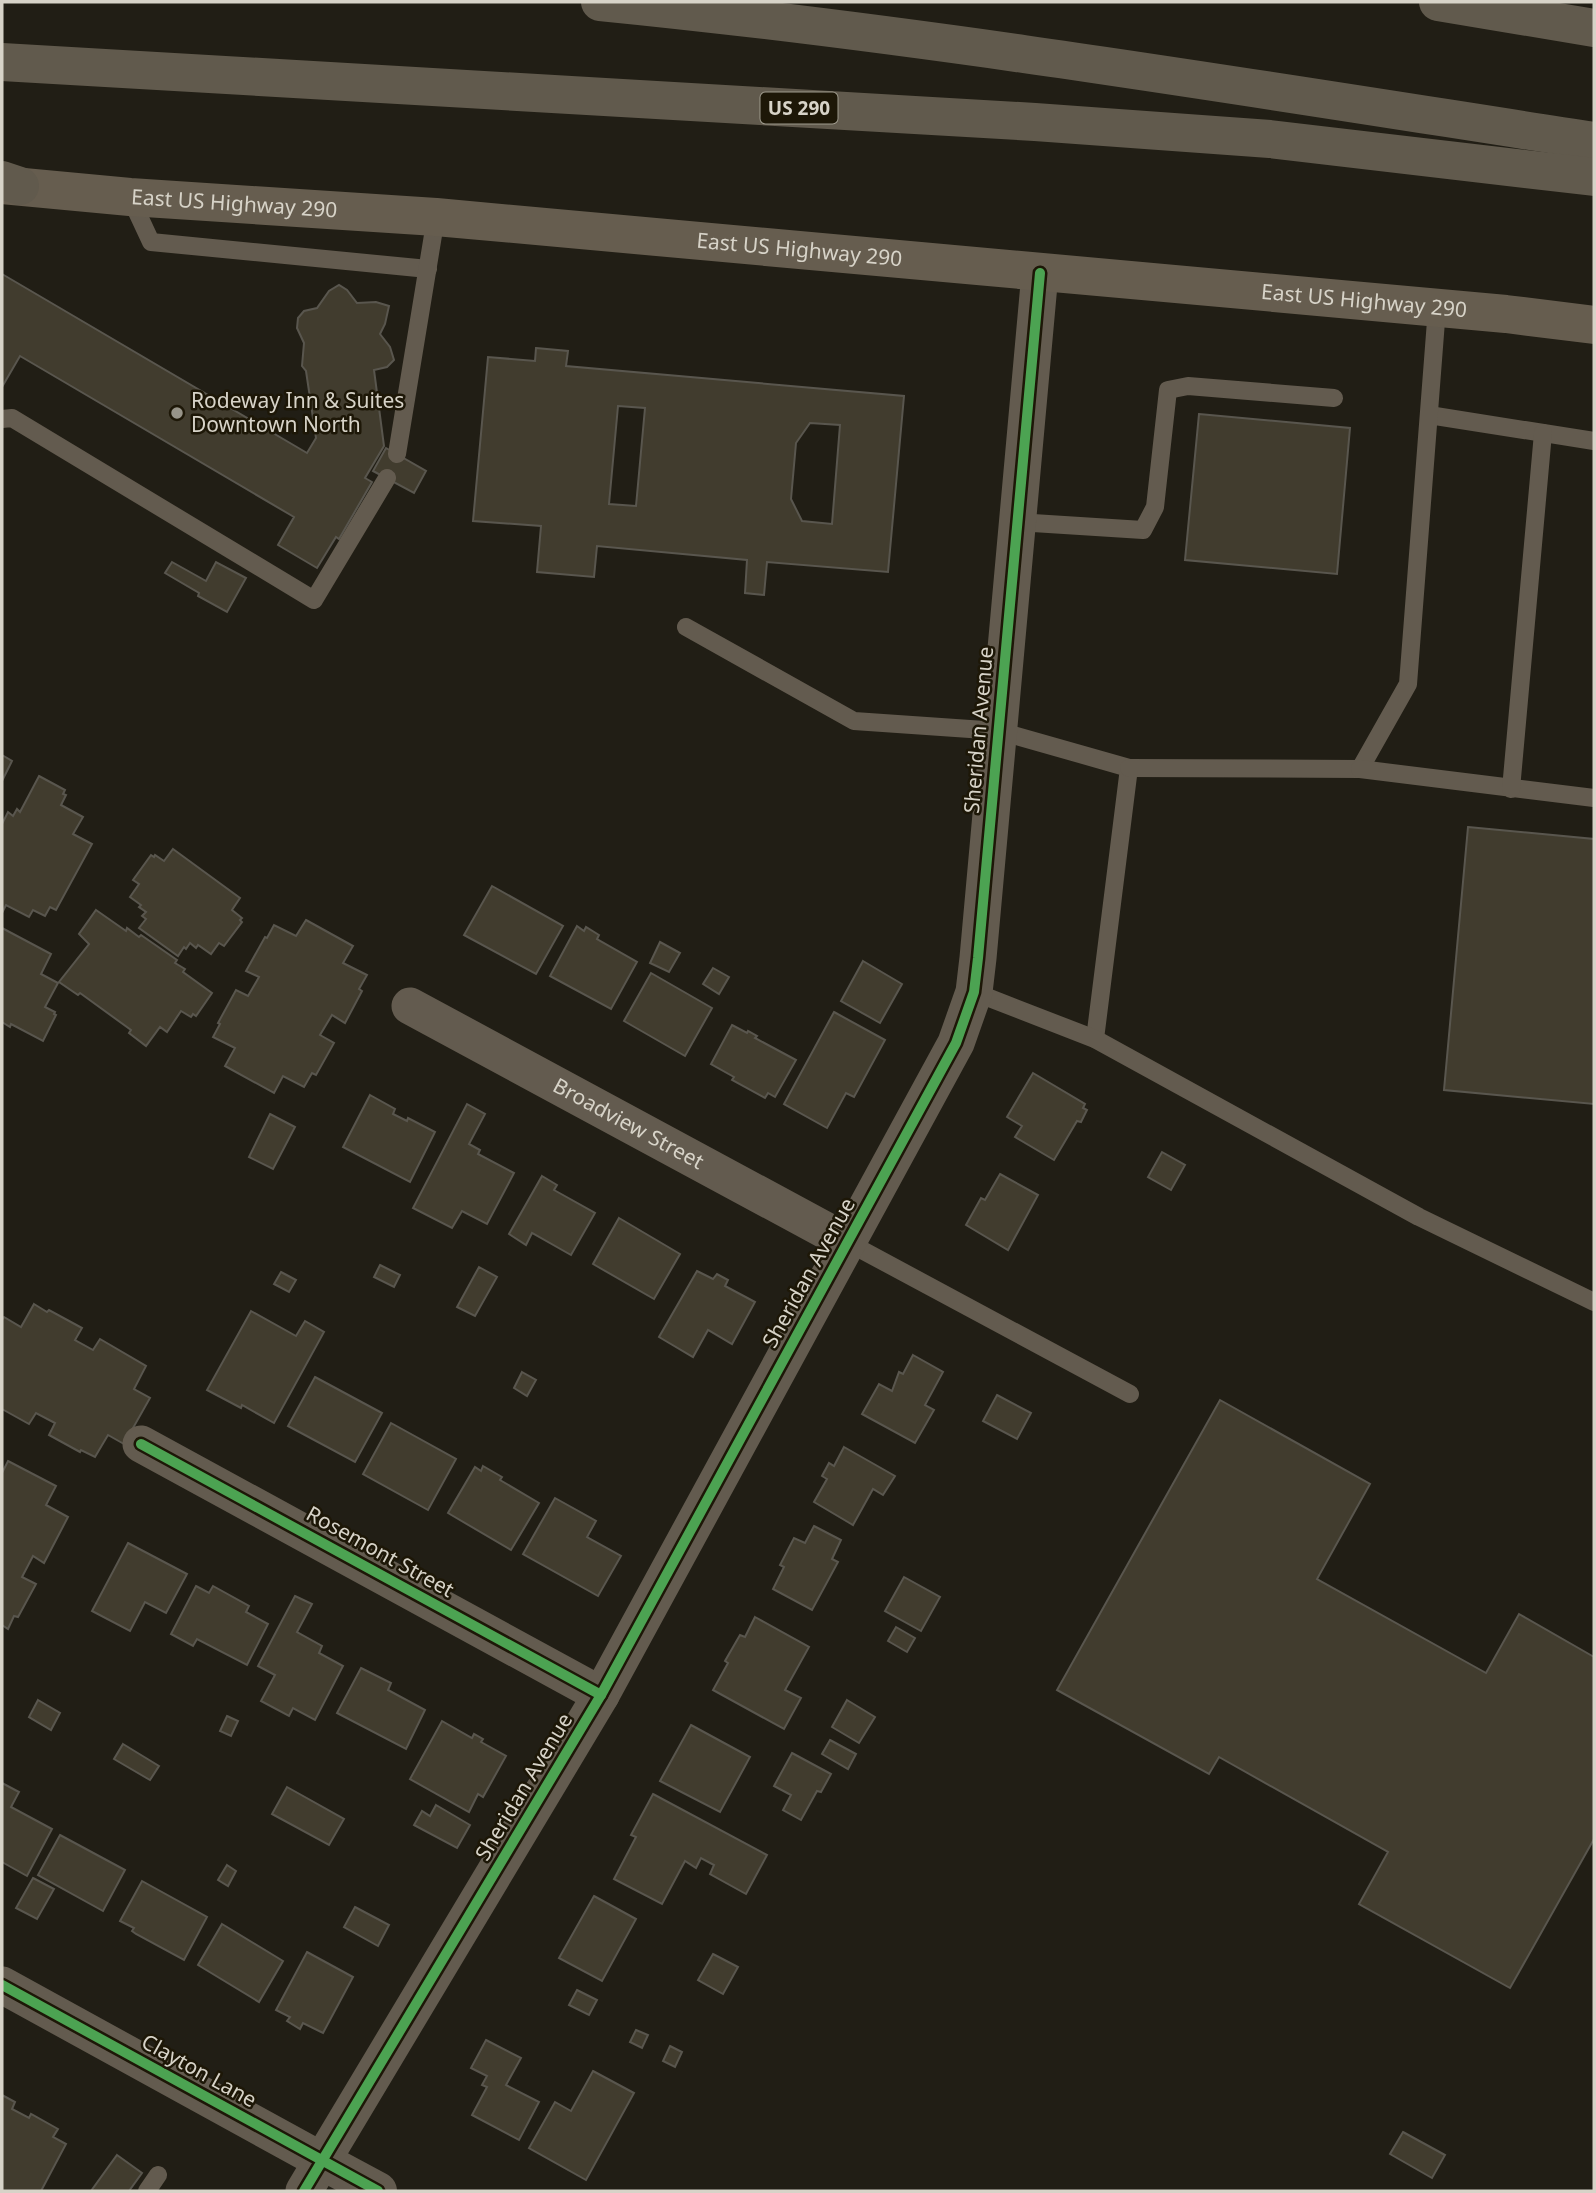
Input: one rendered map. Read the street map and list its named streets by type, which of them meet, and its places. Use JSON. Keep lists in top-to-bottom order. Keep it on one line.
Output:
{"streets":{"highway":["US 290"],"main road":["East US Highway 290"],"street":["Sheridan Avenue","Broadview Street","Rosemont Street","Clayton Lane"]},"crossings":[["East US Highway 290","Sheridan Avenue"],["Sheridan Avenue","Broadview Street"],["Sheridan Avenue","Rosemont Street"],["Sheridan Avenue","Clayton Lane"]],"places":["Rodeway Inn & Suites Downtown North"]}
